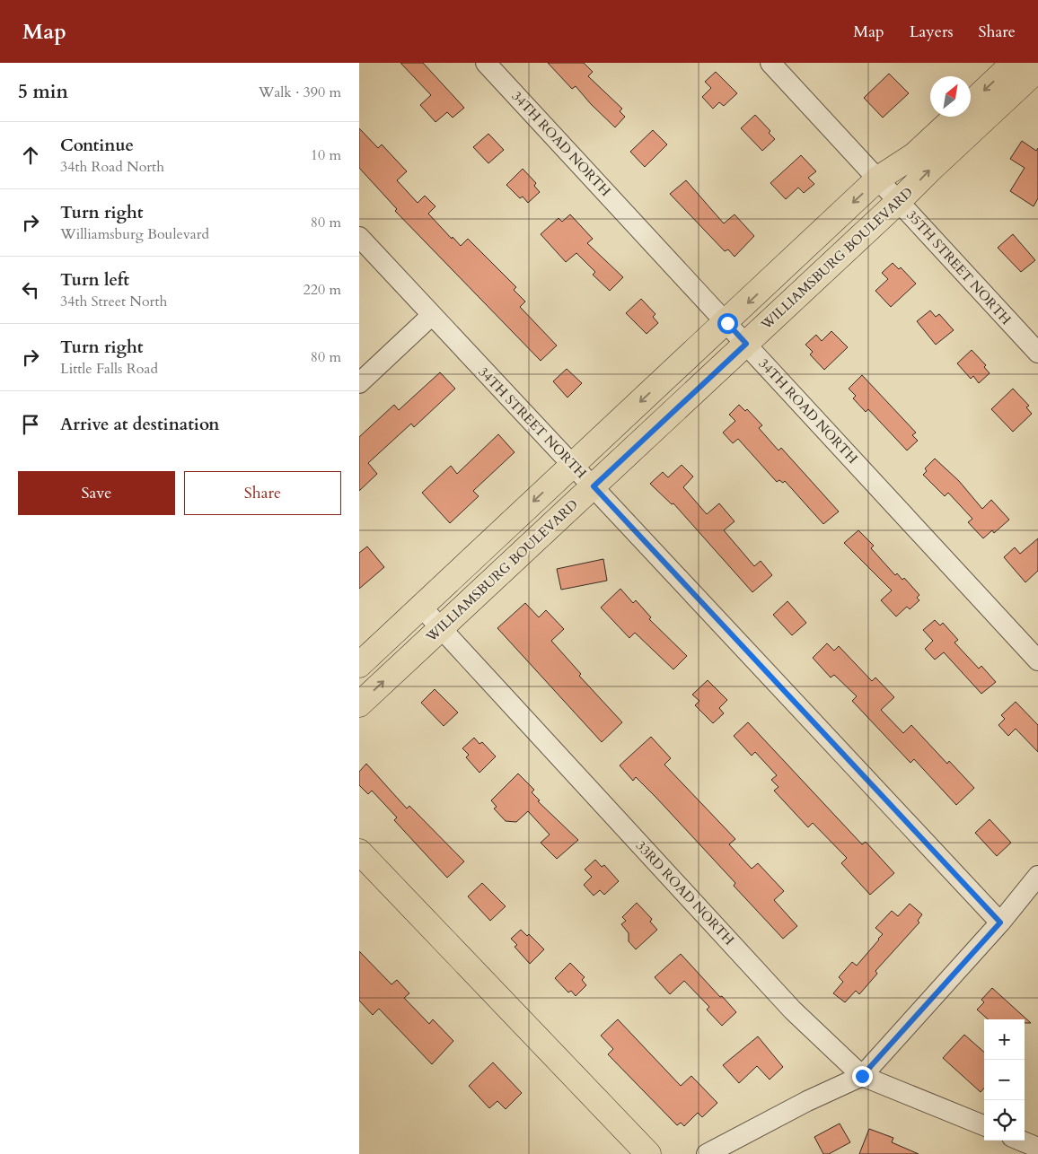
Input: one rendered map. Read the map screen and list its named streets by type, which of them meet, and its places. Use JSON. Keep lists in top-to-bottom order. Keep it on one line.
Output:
{"streets":{"main road":["WILLIAMSBURG BOULEVARD"],"street":["34TH ROAD NORTH","35TH STREET NORTH","34TH STREET NORTH","33RD ROAD NORTH"]},"crossings":[["34TH ROAD NORTH","WILLIAMSBURG BOULEVARD"],["WILLIAMSBURG BOULEVARD","35TH STREET NORTH"],["WILLIAMSBURG BOULEVARD","34TH STREET NORTH"],["WILLIAMSBURG BOULEVARD","33RD ROAD NORTH"]],"north":"top right","page":{"header":"Map","nav":["Map","Layers","Share"],"heading":["5 min","Walk · 390 m"],"list":[["Continue","34th Road North","10 m"],["Turn right","Williamsburg Boulevard","80 m"],["Turn left","34th Street North","220 m"],["Turn right","Little Falls Road","80 m"],"Arrive at destination"],"buttons":["Save","Share"],"map_buttons":["+","−"]}}
